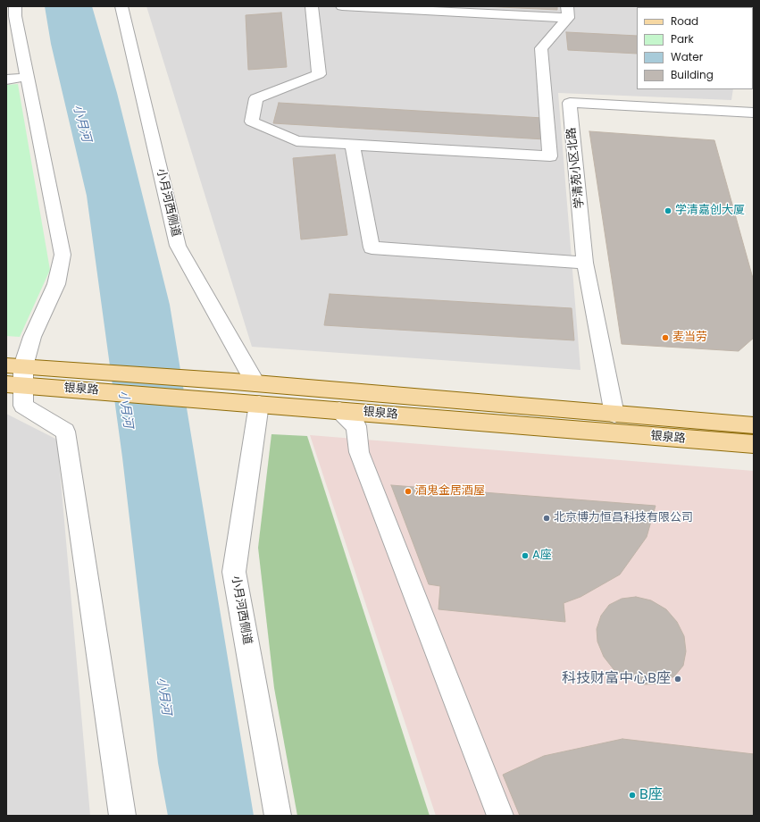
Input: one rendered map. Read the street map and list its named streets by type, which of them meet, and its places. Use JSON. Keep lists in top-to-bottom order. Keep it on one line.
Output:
{"streets":{"main road":["银泉路"],"street":["学清苑小区北路","小月河西侧道"]},"crossings":[["学清苑小区北路","银泉路"],["小月河西侧道","银泉路"]],"water":["小月河"],"places":["学清嘉创大厦","麦当劳","酒鬼金居酒屋","北京博力恒昌科技有限公司","A座","科技财富中心B座","B座"],"legend":["Road","Park","Water","Building"]}
